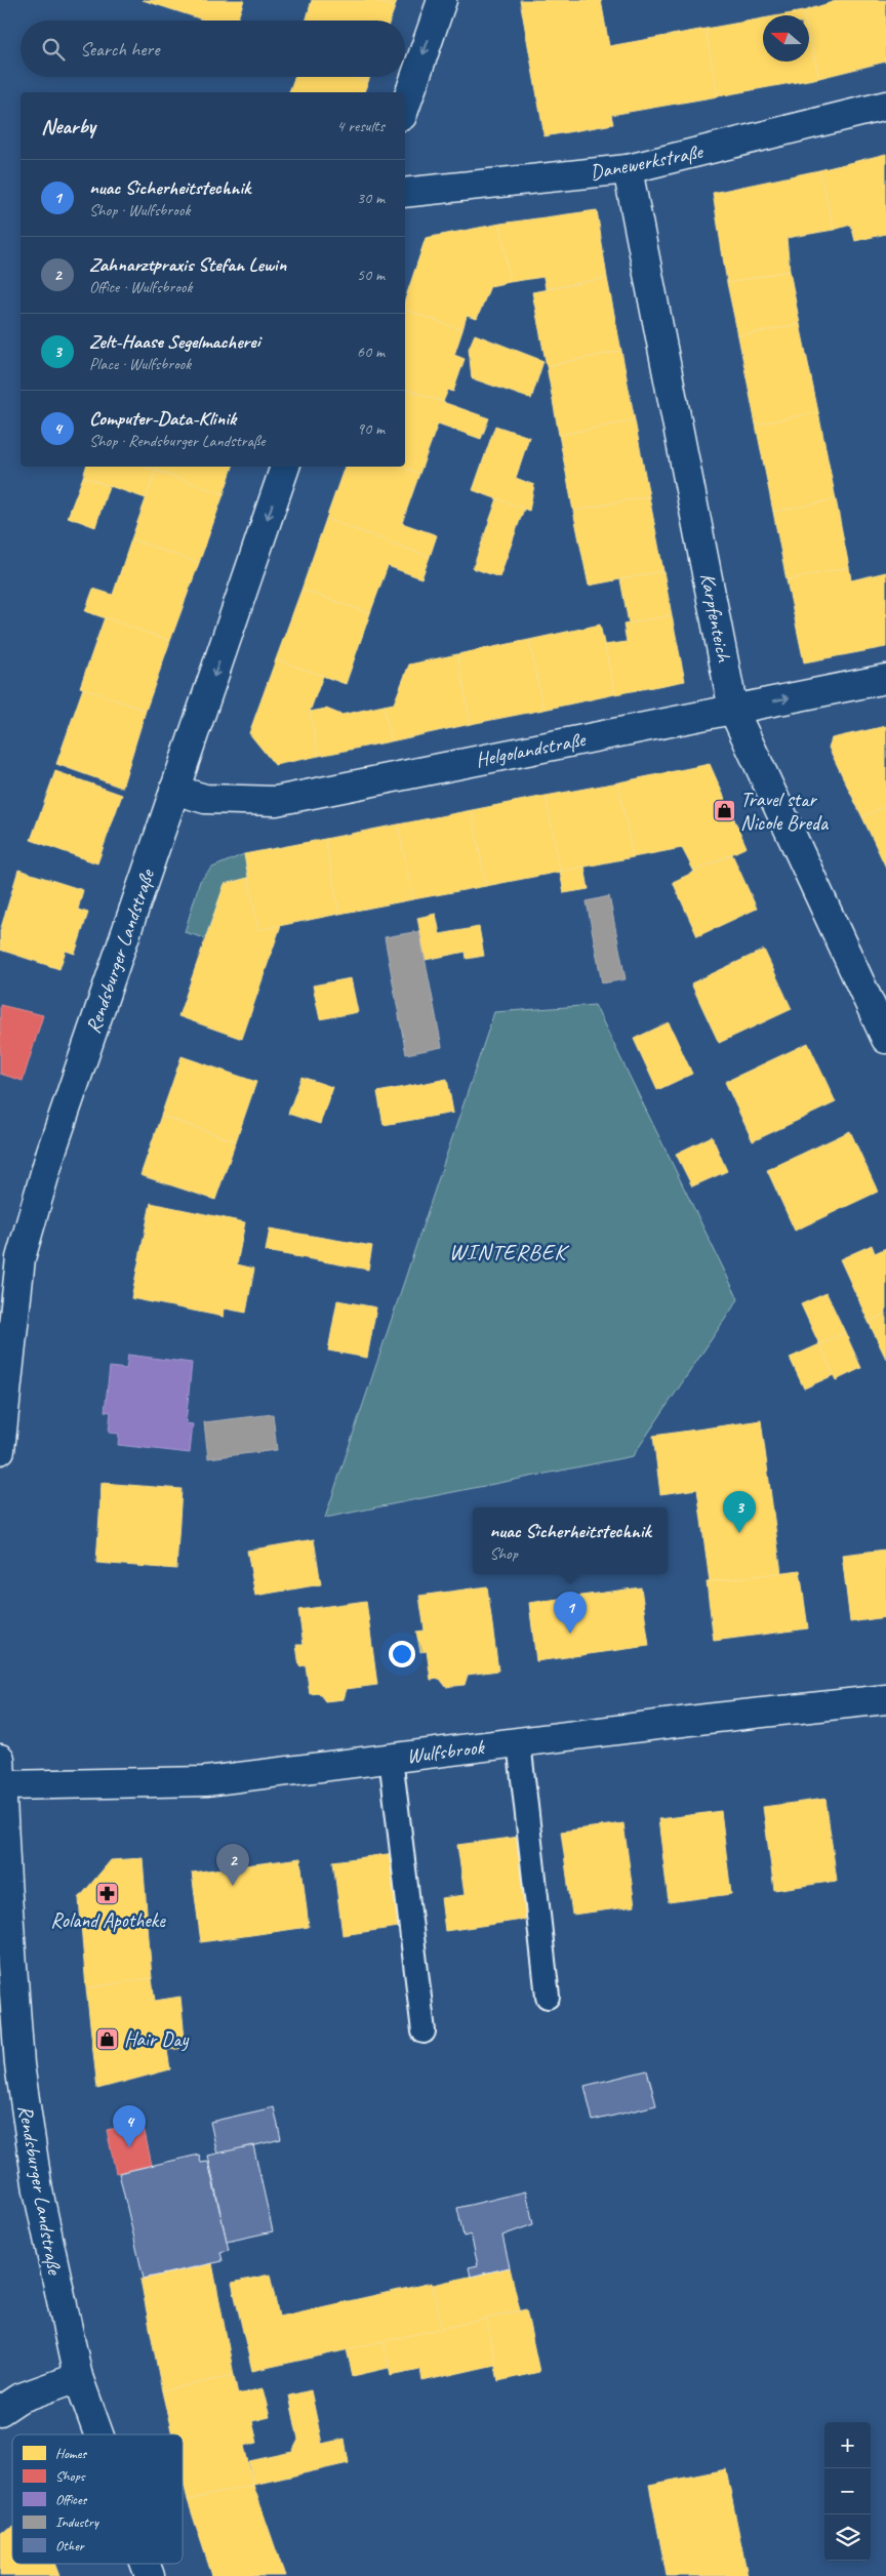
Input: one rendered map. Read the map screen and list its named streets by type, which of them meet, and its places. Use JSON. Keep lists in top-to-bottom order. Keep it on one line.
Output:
{"streets":{"street":["Danewerkstraße","Karpfenteich","Helgolandstraße","Rendsburger Landstraße","Wulfsbrook"]},"crossings":[["Danewerkstraße","Karpfenteich"],["Karpfenteich","Helgolandstraße"],["Helgolandstraße","Rendsburger Landstraße"],["Rendsburger Landstraße","Wulfsbrook"]],"districts":["WINTERBEK"],"places":{"shop":["Travel star Nicole Breda","Hair Day"],"pharmacy":["Roland Apotheke"]},"legend":["Homes","Shops","Offices","Industry","Other"],"north":"left","page":{"search":"Search here","heading":["Nearby","4 results"],"list":[{"mark":"1","name":"nuac Sicherheitstechnik","note":"Shop · Wulfsbrook","value":"30 m"},{"mark":"2","name":"Zahnarztpraxis Stefan Lewin","note":"Office · Wulfsbrook","value":"50 m"},{"mark":"3","name":"Zelt-Haase Segelmacherei","note":"Place · Wulfsbrook","value":"60 m"},{"mark":"4","name":"Computer-Data-Klinik","note":"Shop · Rendsburger Landstraße","value":"90 m"}],"pins":["3","1","2","4"],"popup":["nuac Sicherheitstechnik","Shop"],"map_buttons":["+","−"]}}
